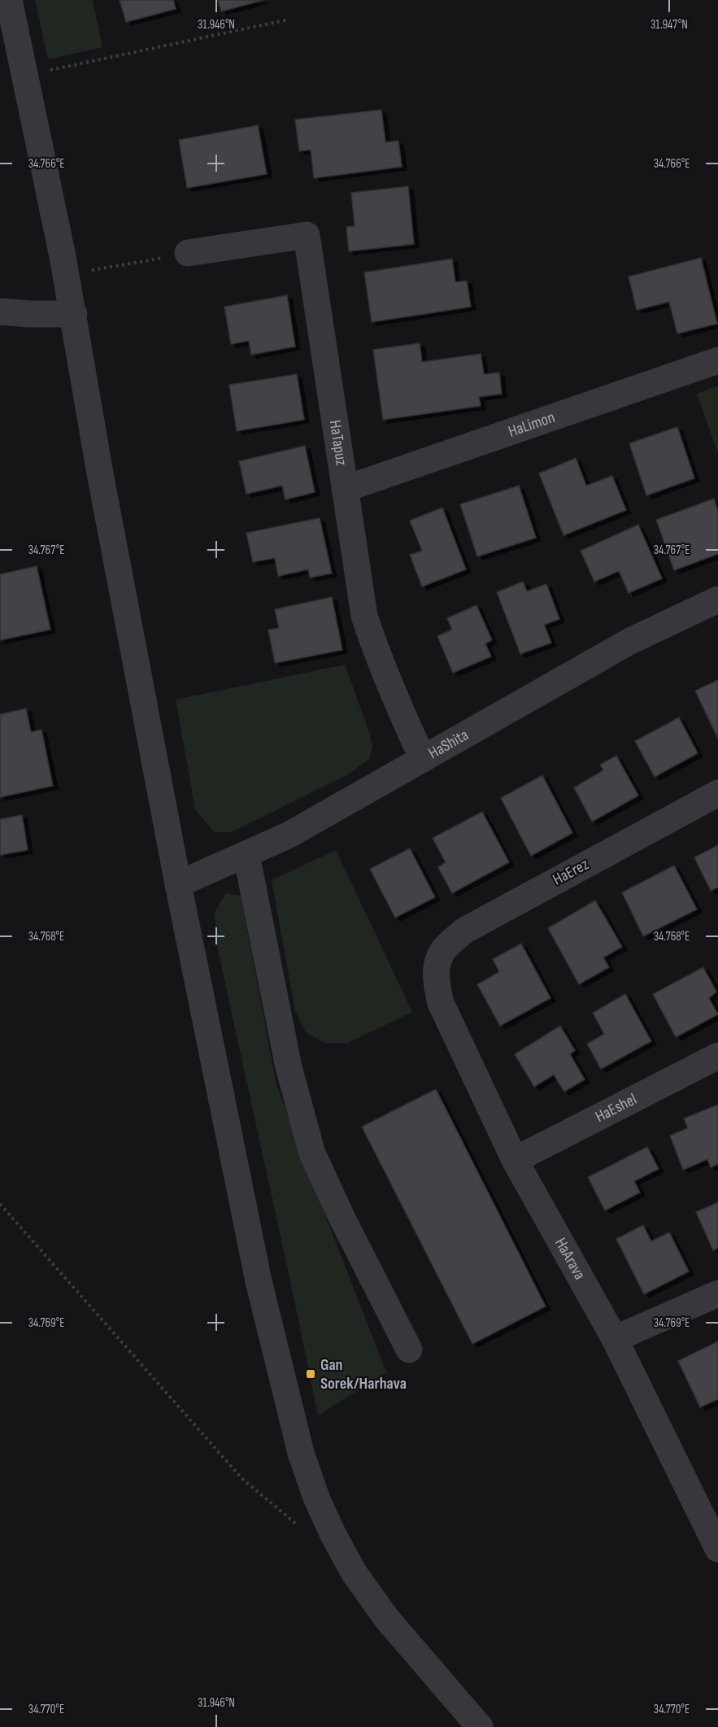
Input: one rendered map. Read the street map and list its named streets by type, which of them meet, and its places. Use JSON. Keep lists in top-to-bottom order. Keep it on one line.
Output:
{"streets":{"street":["HaLimon","HaTapuz","HaShita","HaErez","HaEshel","HaArava"]},"crossings":[["HaLimon","HaTapuz"],["HaTapuz","HaShita"],["HaErez","HaArava"],["HaEshel","HaArava"]],"places":{"transit":["Gan Sorek/Harhava"]},"coordinates":["31.946°N","31.947°N","34.766°E","34.767°E","34.768°E","34.769°E","34.770°E"]}
